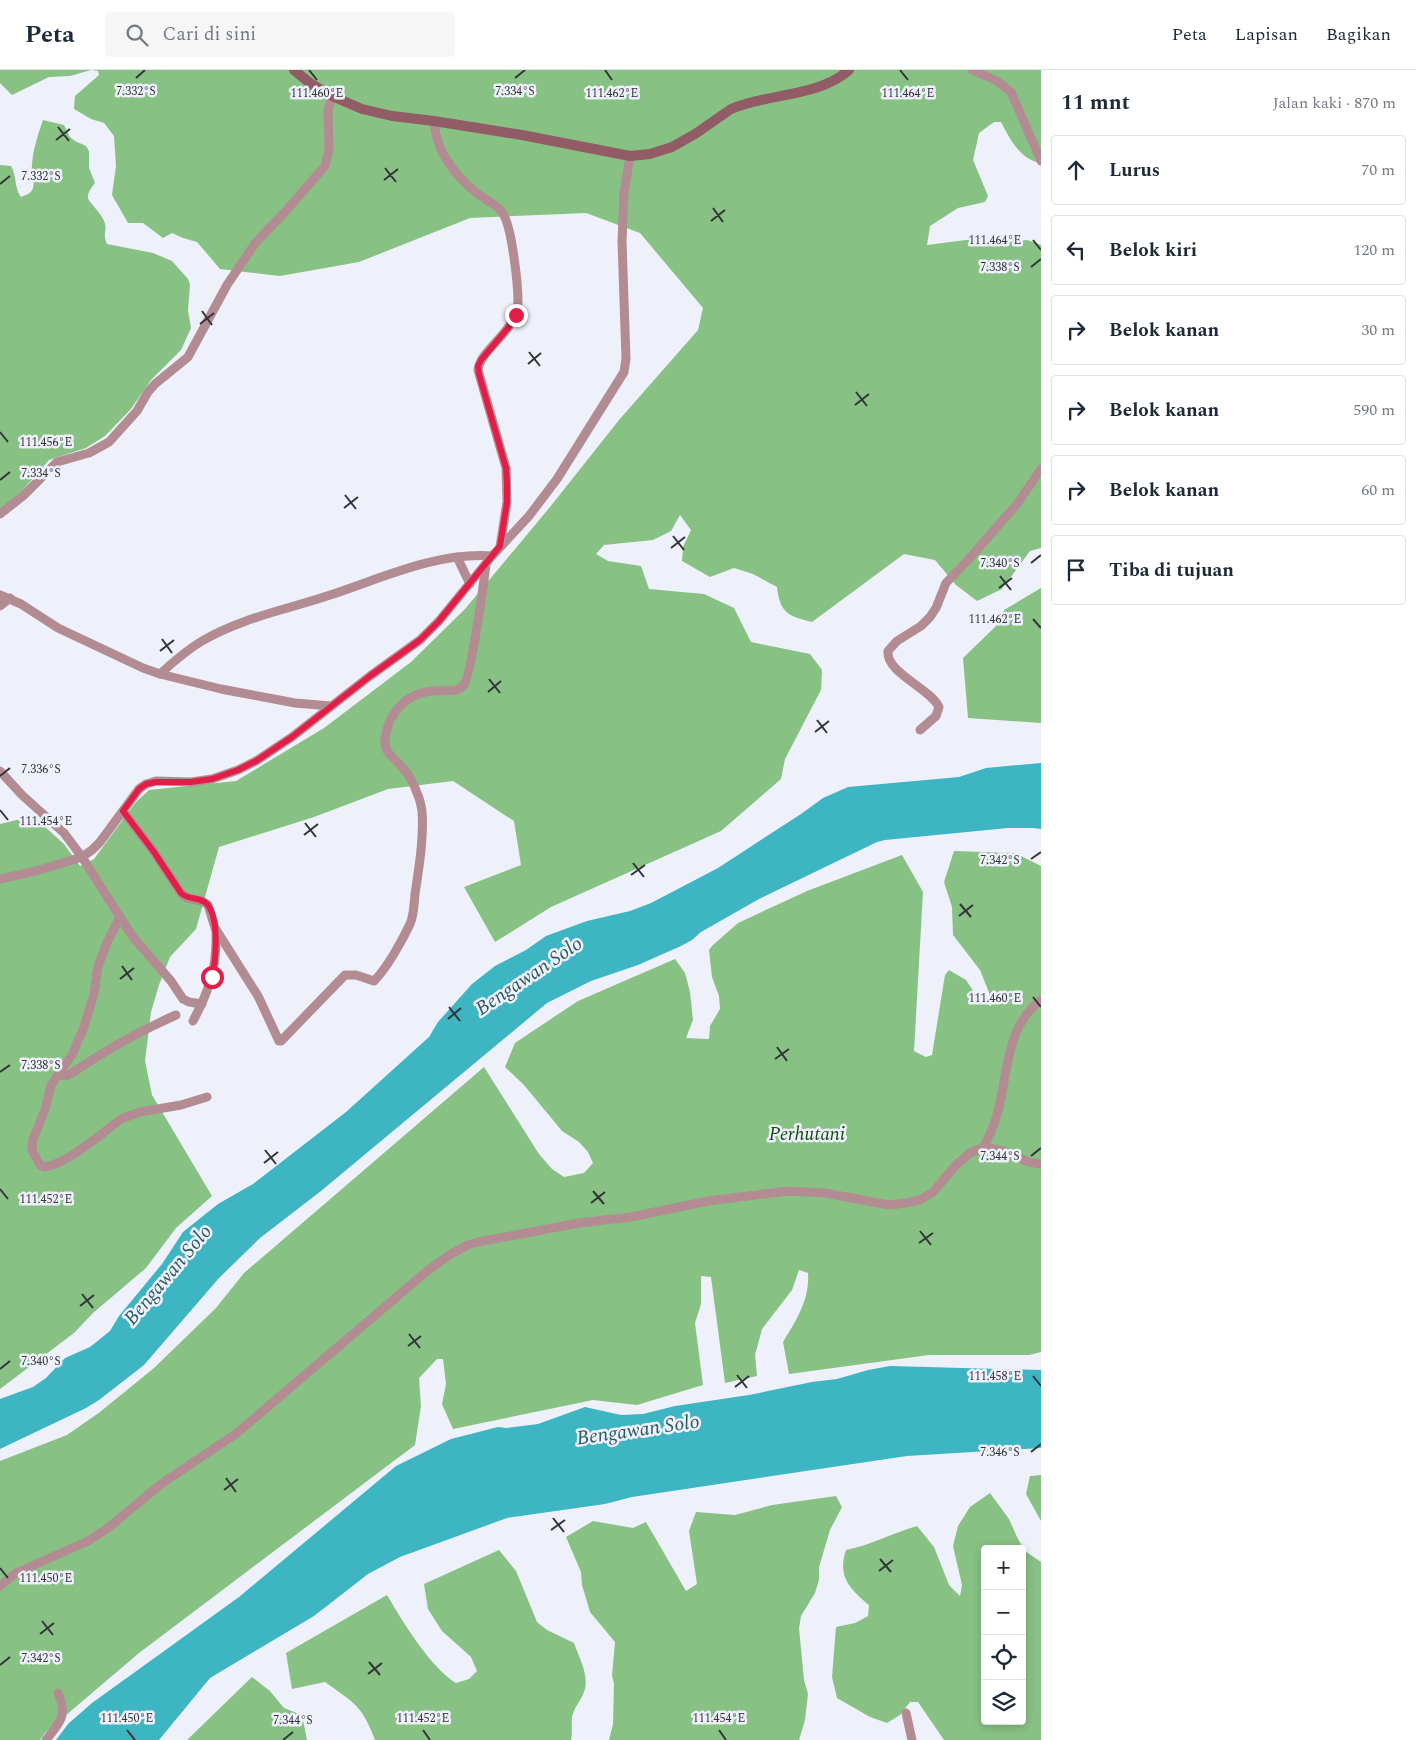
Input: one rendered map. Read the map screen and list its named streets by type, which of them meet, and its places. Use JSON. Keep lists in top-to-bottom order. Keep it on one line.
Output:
{"water":["Bengawan Solo"],"parks":["Perhutani"],"page":{"header":"Peta","search":"Cari di sini","nav":["Peta","Lapisan","Bagikan"],"heading":["11 mnt","Jalan kaki · 870 m"],"list":[["Lurus","70 m"],["Belok kiri","120 m"],["Belok kanan","30 m"],["Belok kanan","590 m"],["Belok kanan","60 m"],"Tiba di tujuan"],"map_buttons":["+","−"]},"coordinates":["7.332°S","7.334°S","111.460°E","111.462°E","111.464°E","7.338°S","111.456°E","7.340°S","7.336°S","111.454°E","7.342°S","7.344°S","111.452°E","111.458°E","7.346°S","111.450°E"]}
